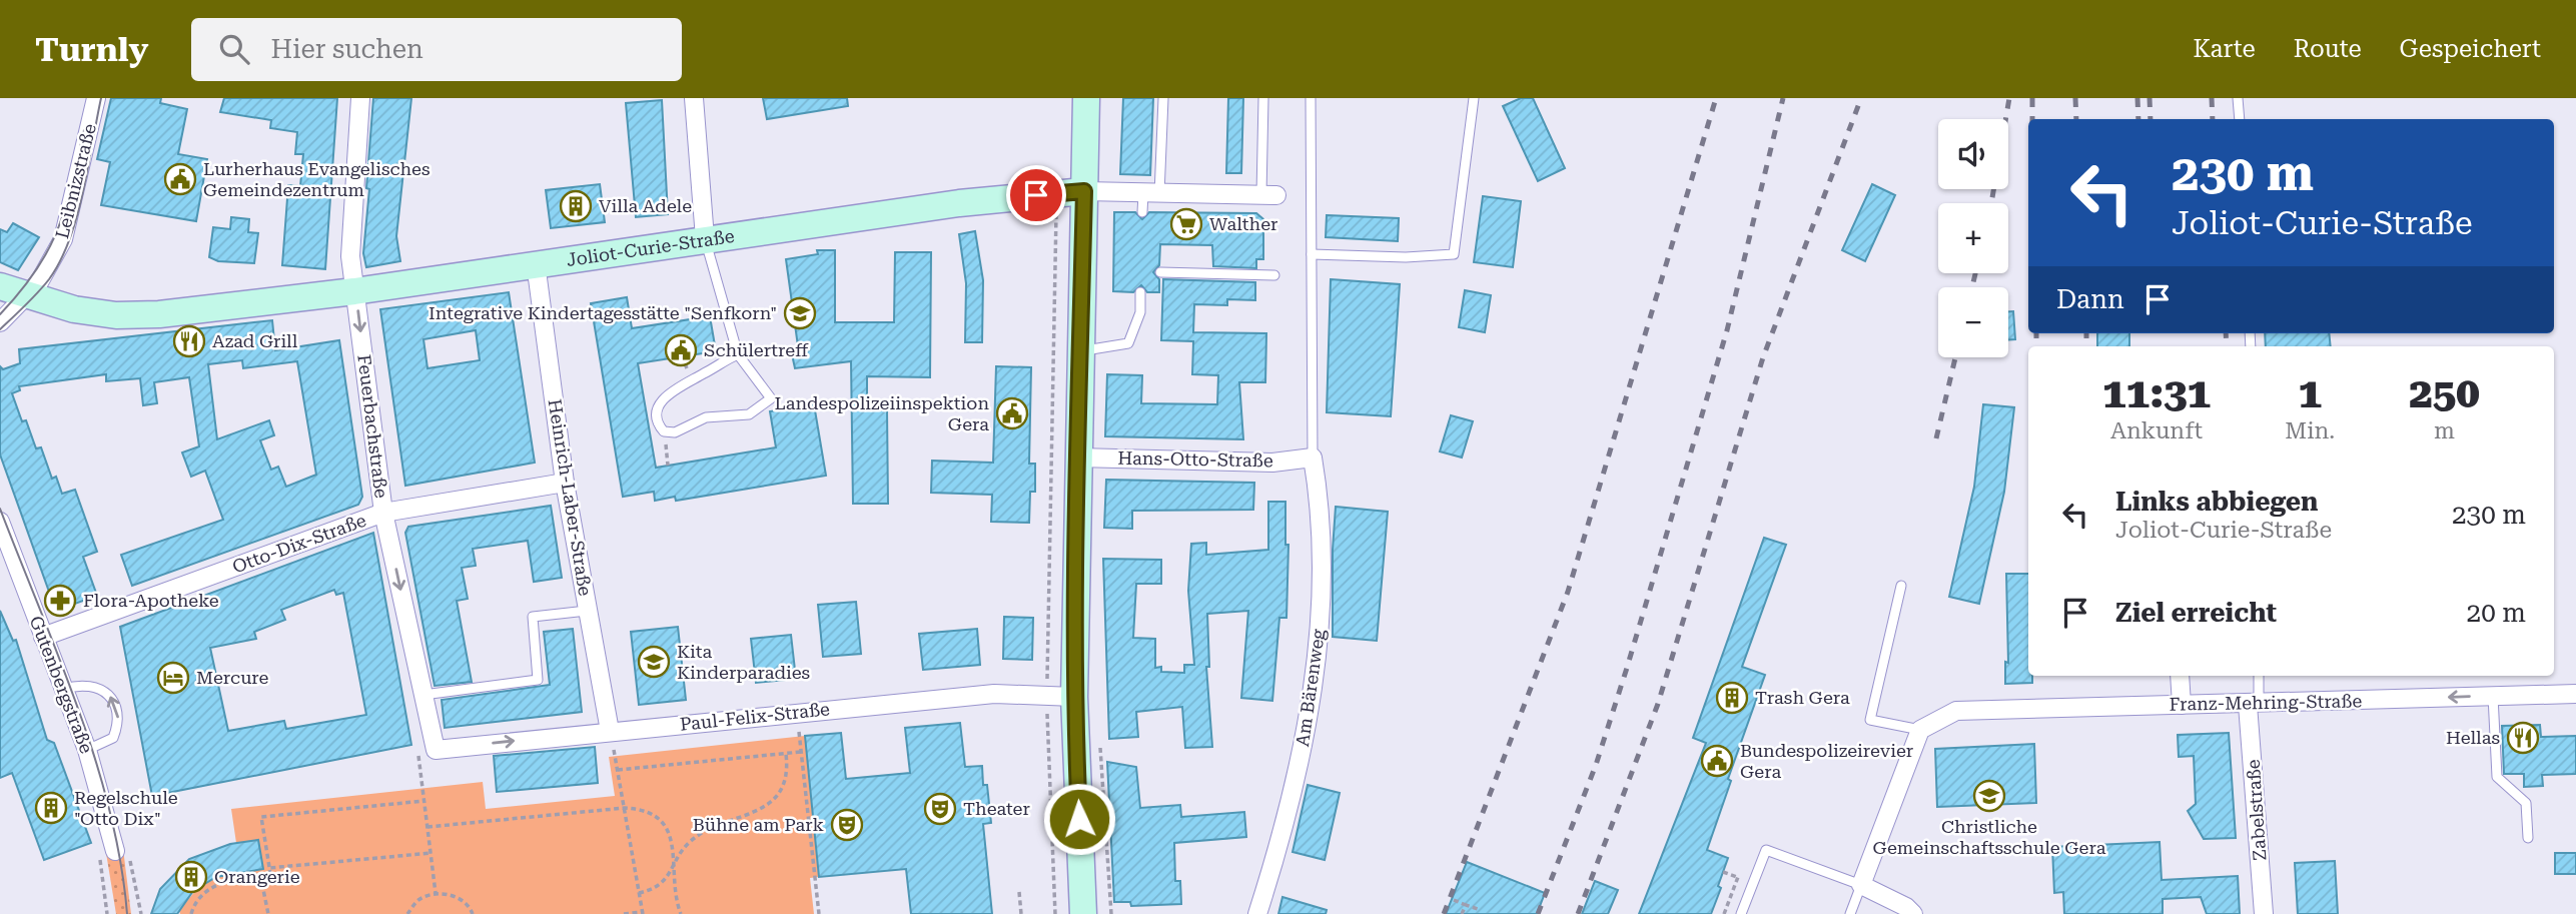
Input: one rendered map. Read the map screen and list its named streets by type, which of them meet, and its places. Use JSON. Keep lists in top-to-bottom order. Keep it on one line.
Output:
{"streets":{"main road":["Joliot-Curie-Straße"],"street":["Leibnizstraße","Feuerbachstraße","Hans-Otto-Straße","Heinrich-Laber-Straße","Otto-Dix-Straße","Gutenbergstraße","Am Bärenweg","Franz-Mehring-Straße","Paul-Felix-Straße","Zabelstraße"]},"crossings":[["Leibnizstraße","Joliot-Curie-Straße"],["Joliot-Curie-Straße","Feuerbachstraße"],["Joliot-Curie-Straße","Heinrich-Laber-Straße"],["Feuerbachstraße","Otto-Dix-Straße"],["Feuerbachstraße","Paul-Felix-Straße"],["Hans-Otto-Straße","Am Bärenweg"],["Heinrich-Laber-Straße","Otto-Dix-Straße"],["Heinrich-Laber-Straße","Paul-Felix-Straße"],["Otto-Dix-Straße","Gutenbergstraße"],["Franz-Mehring-Straße","Zabelstraße"]],"one_way":["Feuerbachstraße","Franz-Mehring-Straße"],"places":{"public building":["Lurherhaus Evangelisches Gemeindezentrum","Schülertreff","Landespolizeiinspektion Gera","Bundespolizeirevier Gera"],"building":["Villa Adele","Trash Gera","Regelschule \"Otto Dix\"","Orangerie"],"supermarket":["Walther"],"school or university":["Integrative Kindertagesstätte \"Senfkorn\"","Kita Kinderparadies","Christliche Gemeinschaftsschule Gera"],"restaurant":["Azad Grill","Hellas"],"pharmacy":["Flora-Apotheke"],"hotel":["Mercure"],"theatre":["Theater","Bühne am Park"]},"page":{"header":"Turnly","search":"Hier suchen","nav":["Karte","Route","Gespeichert"],"map_buttons":["+","−"],"turn":["230 m","Joliot-Curie-Straße"],"then":"Dann","eta":["11:31","Ankunft","1","Min.","250","m"],"list":[{"name":"Links abbiegen","note":"Joliot-Curie-Straße","value":"230 m"},{"name":"Ziel erreicht","value":"20 m"}]}}
